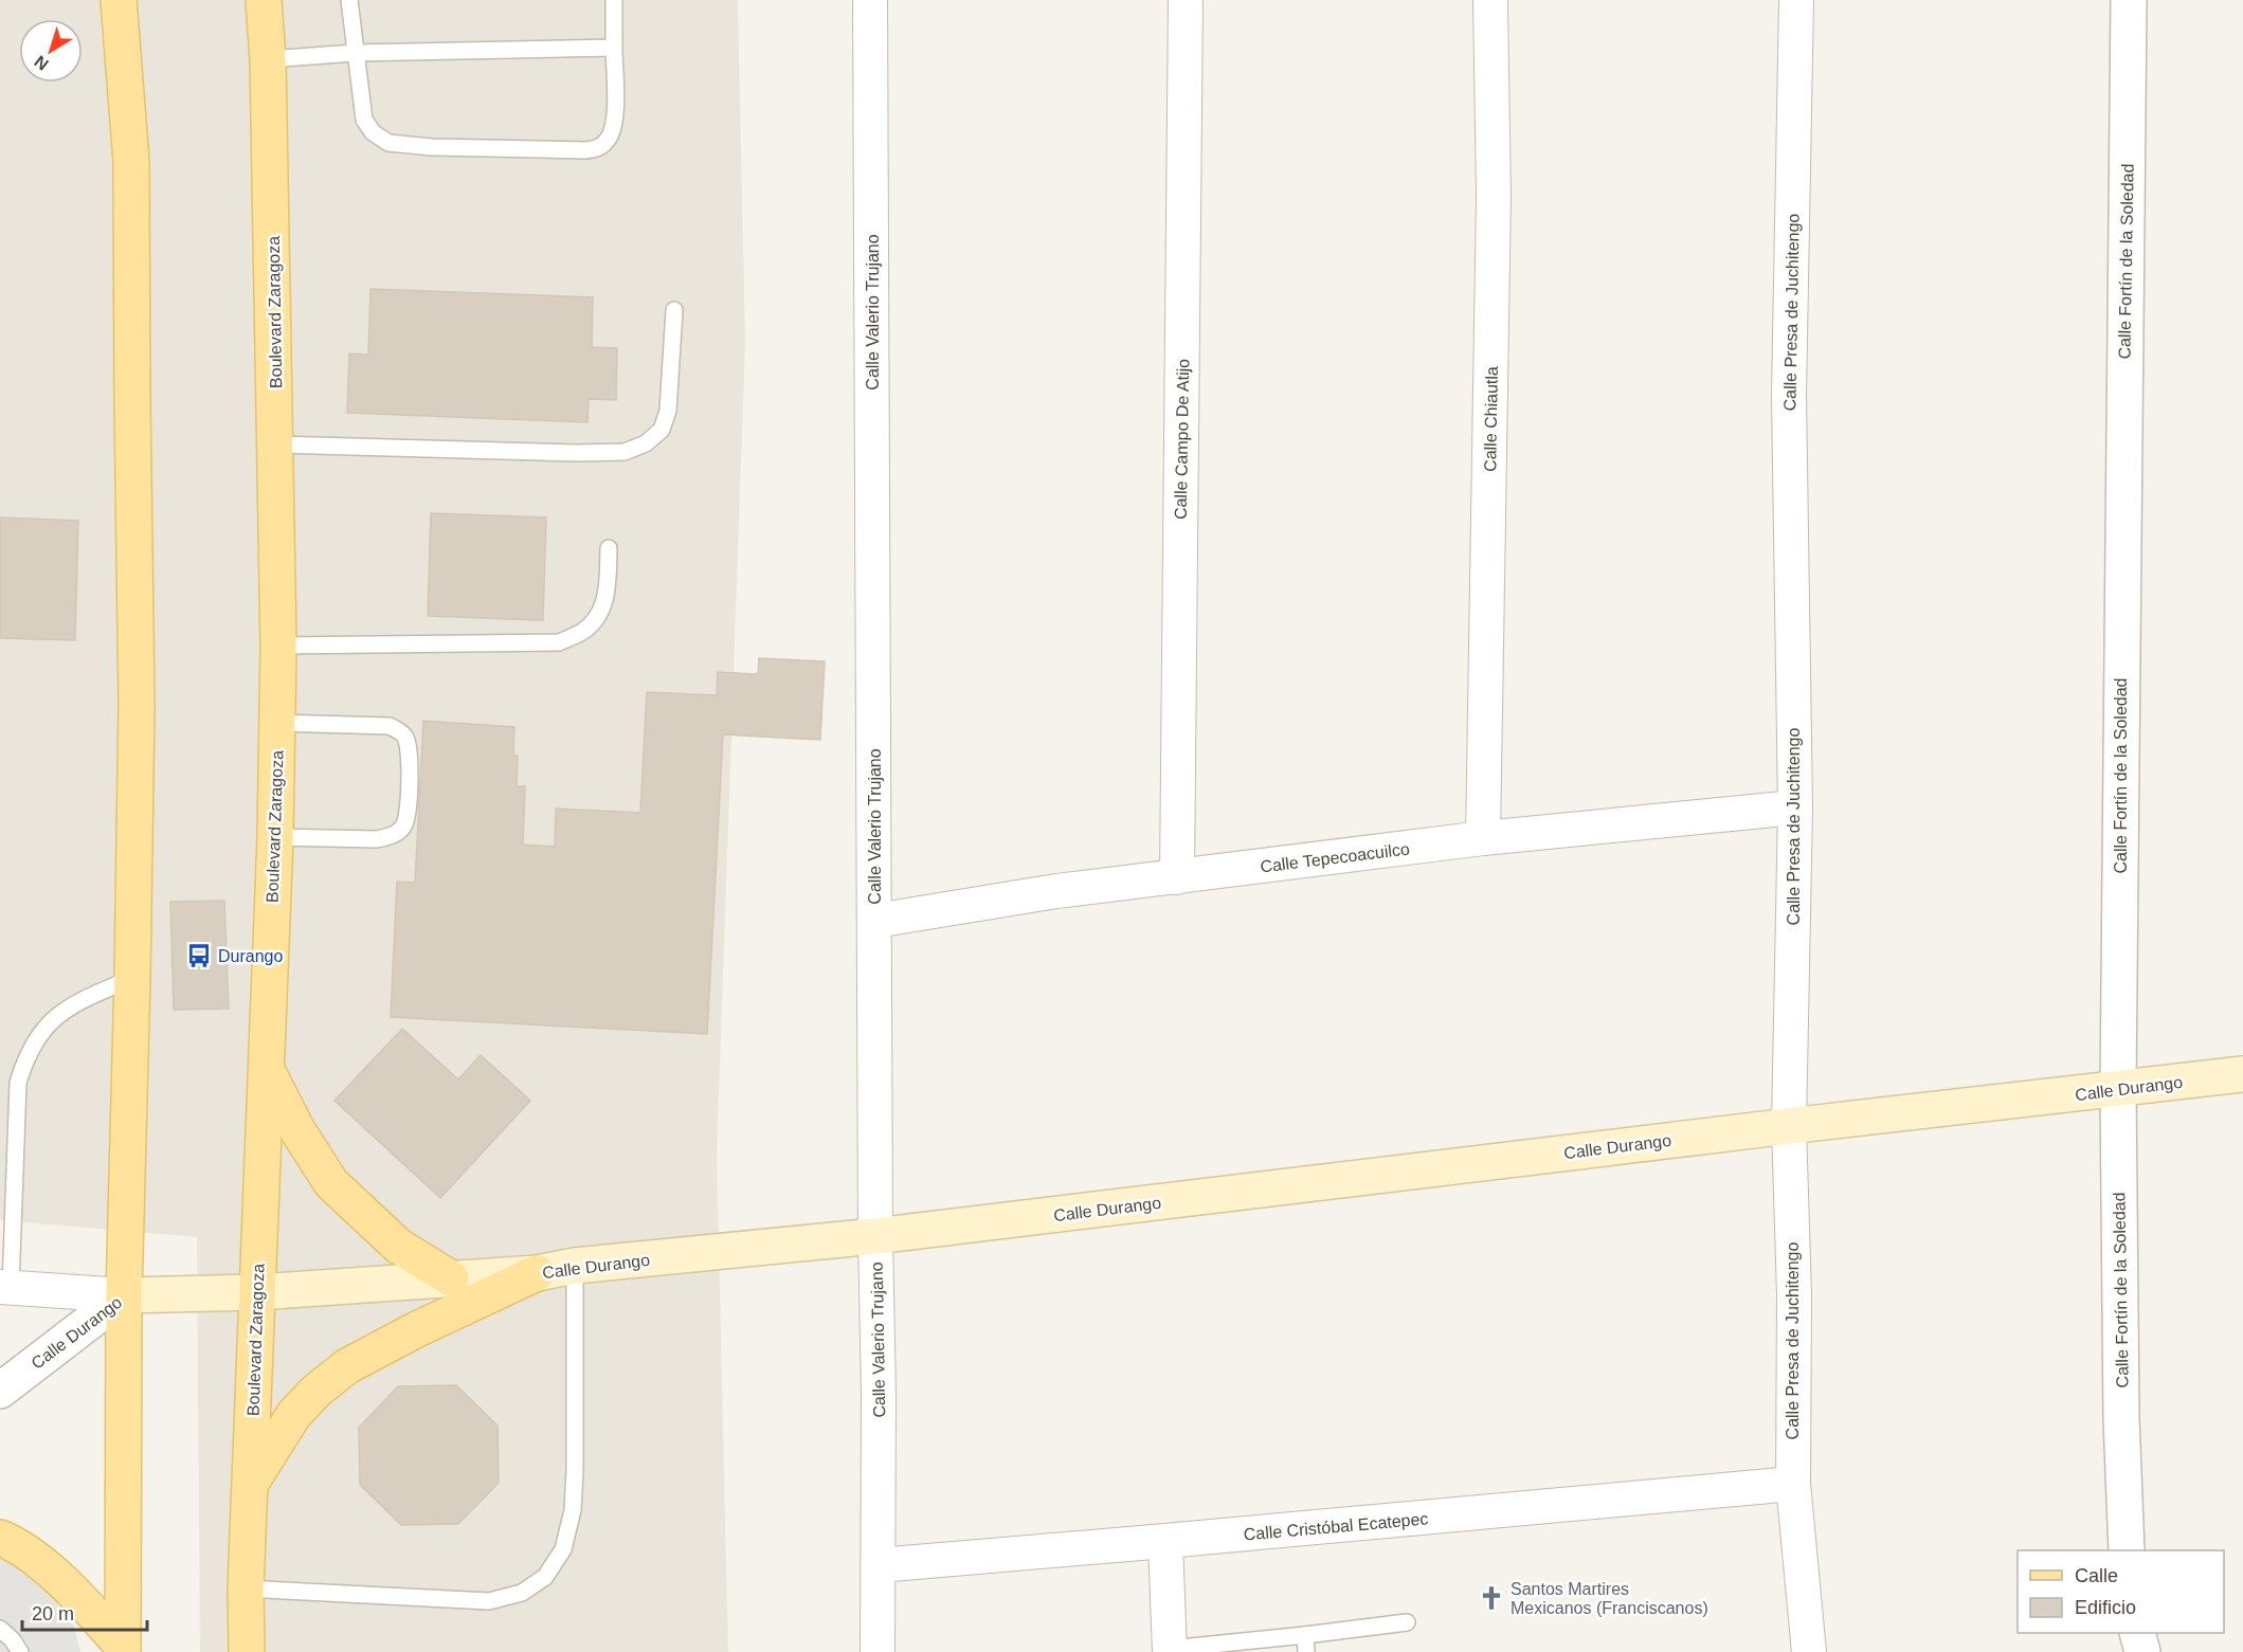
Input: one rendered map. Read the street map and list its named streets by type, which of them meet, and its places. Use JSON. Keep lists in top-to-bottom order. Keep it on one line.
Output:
{"streets":{"main road":["Boulevard Zaragoza","Calle Durango"],"street":["Calle Fortín de la Soledad","Calle Valerio Trujano","Calle Presa de Juchitengo","Calle Chiautla","Calle Campo De Atijo","Calle Tepecoacuilco","Calle Cristóbal Ecatepec"]},"crossings":[["Calle Fortín de la Soledad","Calle Durango"],["Boulevard Zaragoza","Calle Durango"],["Calle Valerio Trujano","Calle Tepecoacuilco"],["Calle Valerio Trujano","Calle Durango"],["Calle Valerio Trujano","Calle Cristóbal Ecatepec"],["Calle Presa de Juchitengo","Calle Tepecoacuilco"],["Calle Presa de Juchitengo","Calle Durango"],["Calle Presa de Juchitengo","Calle Cristóbal Ecatepec"],["Calle Chiautla","Calle Tepecoacuilco"],["Calle Campo De Atijo","Calle Tepecoacuilco"]],"places":{"bus stop":["Durango"],"church":["Santos Martires Mexicanos (Franciscanos)"]},"legend":["Calle","Edificio"],"scale_bar":"20 m","north":"bottom left"}
